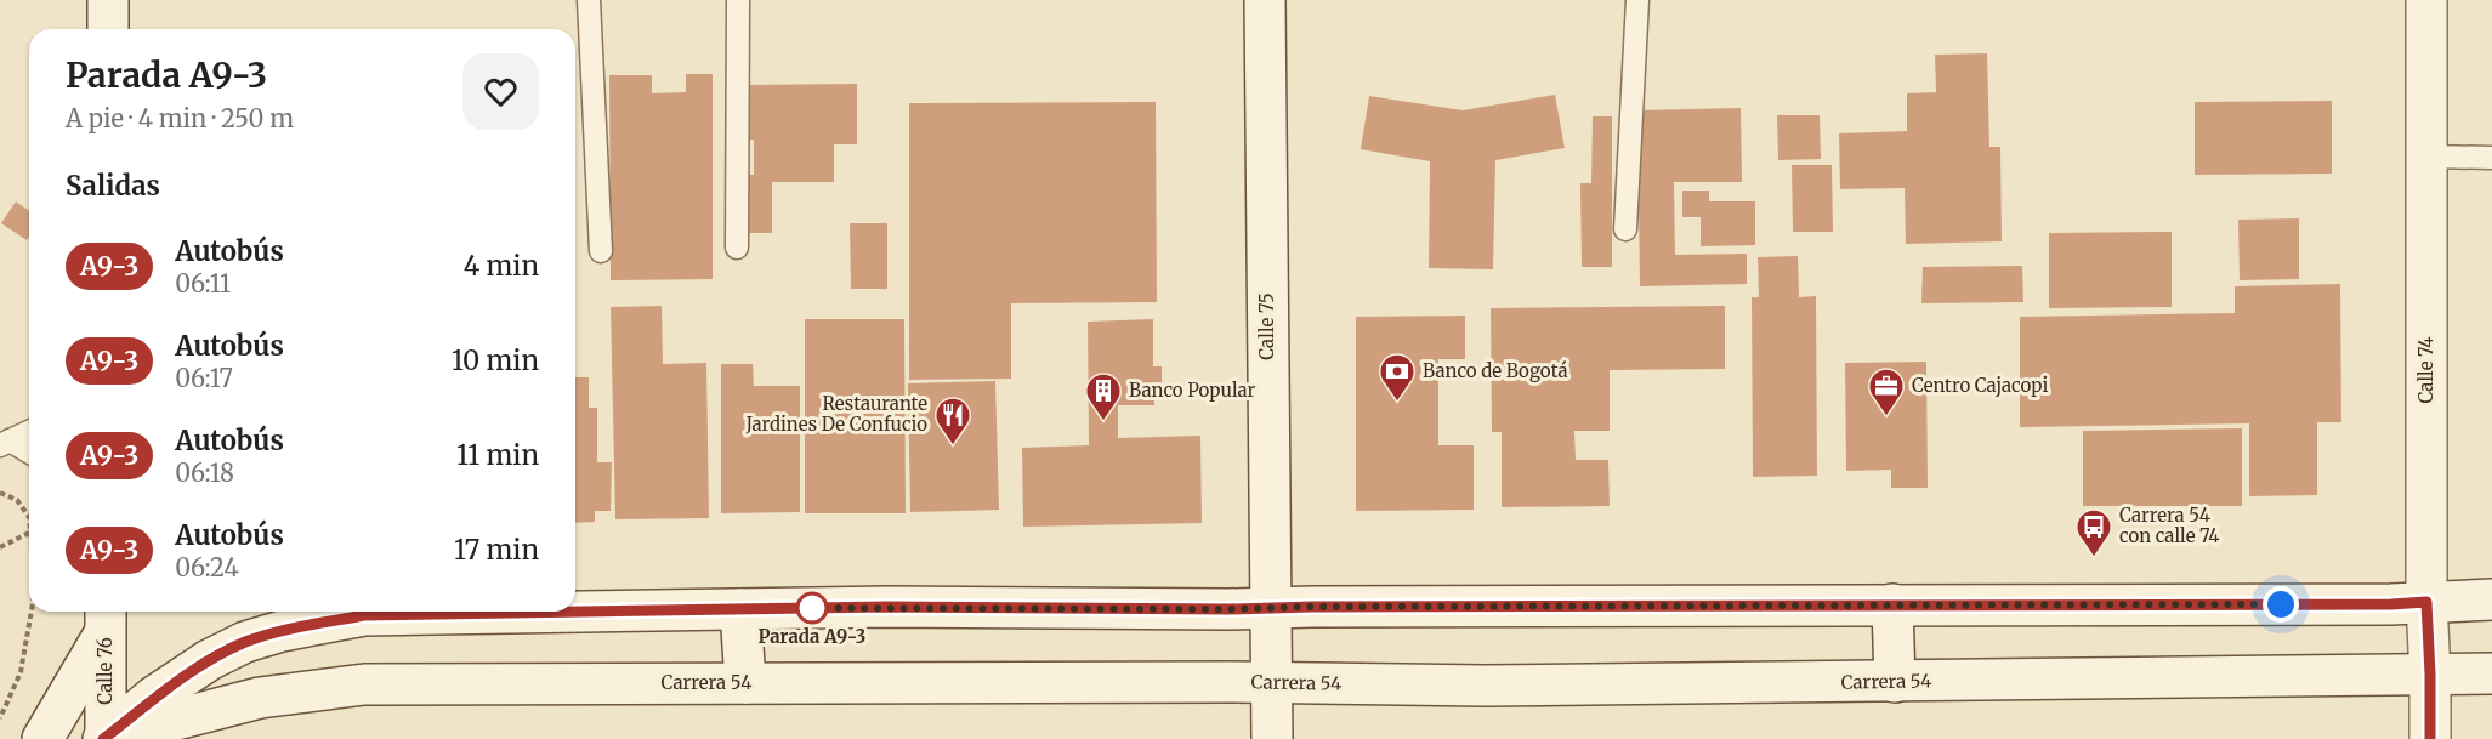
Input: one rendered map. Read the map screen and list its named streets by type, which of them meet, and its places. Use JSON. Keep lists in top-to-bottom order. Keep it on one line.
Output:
{"streets":{"main road":["Calle 75","Calle 74","Calle 76","Carrera 54"]},"crossings":[["Calle 75","Carrera 54"],["Calle 74","Carrera 54"],["Calle 76","Carrera 54"]],"places":{"bank":["Banco de Bogotá"],"office":["Centro Cajacopi"],"building":["Banco Popular"],"restaurant":["Restaurante Jardines De Confucio"],"bus stop":["Carrera 54 con calle 74"],"other":["Parada A9-3"]},"lines":["bus line A9-3"],"page":{"heading":[["Parada A9-3","A pie · 4 min · 250 m"],"Salidas"],"list":[{"mark":"A9-3","name":"Autobús","note":"06:11","value":"4 min"},{"mark":"A9-3","name":"Autobús","note":"06:17","value":"10 min"},{"mark":"A9-3","name":"Autobús","note":"06:18","value":"11 min"},{"mark":"A9-3","name":"Autobús","note":"06:24","value":"17 min"}]}}
